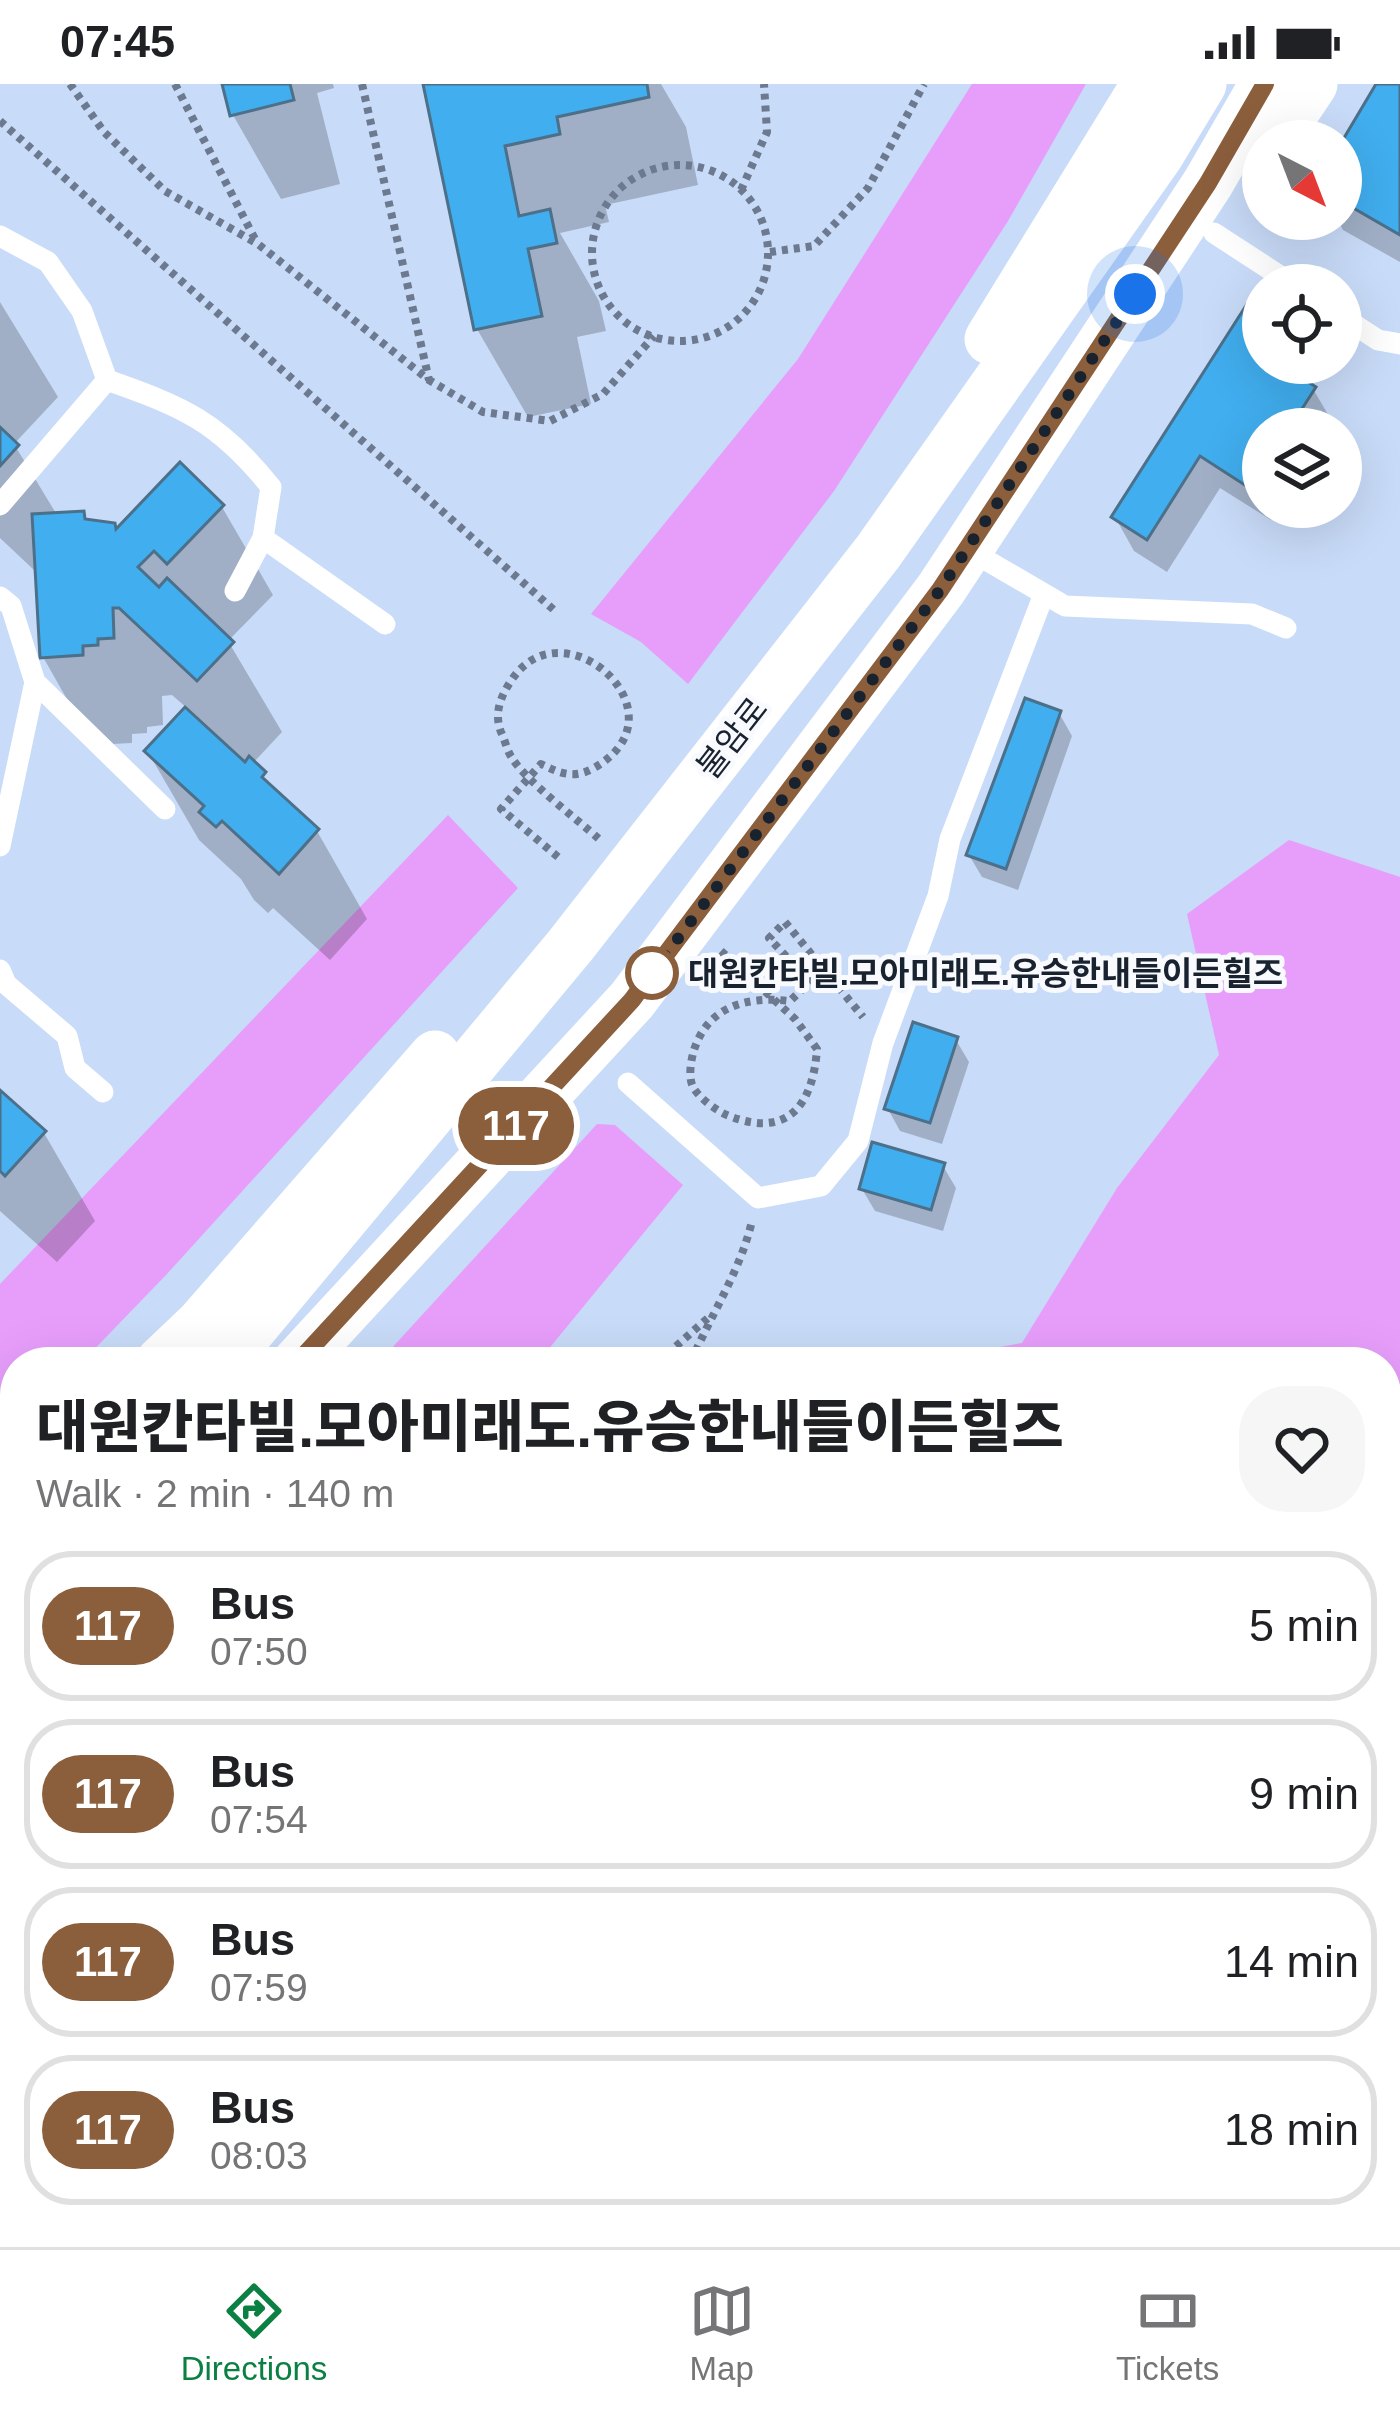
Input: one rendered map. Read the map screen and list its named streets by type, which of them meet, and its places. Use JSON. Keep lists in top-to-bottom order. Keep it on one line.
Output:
{"streets":{"street":["불암로"]},"places":["대원칸타빌.모아미래도.유승한내들이든힐즈"],"lines":["bus line 117"],"north":"bottom right","page":{"status":"07:45","on_map":"117","heading":["대원칸타빌.모아미래도.유승한내들이든힐즈","Walk · 2 min · 140 m"],"list":[{"mark":"117","name":"Bus","note":"07:50","value":"5 min"},{"mark":"117","name":"Bus","note":"07:54","value":"9 min"},{"mark":"117","name":"Bus","note":"07:59","value":"14 min"},{"mark":"117","name":"Bus","note":"08:03","value":"18 min"}],"tabs":["Directions","Map","Tickets"]}}
